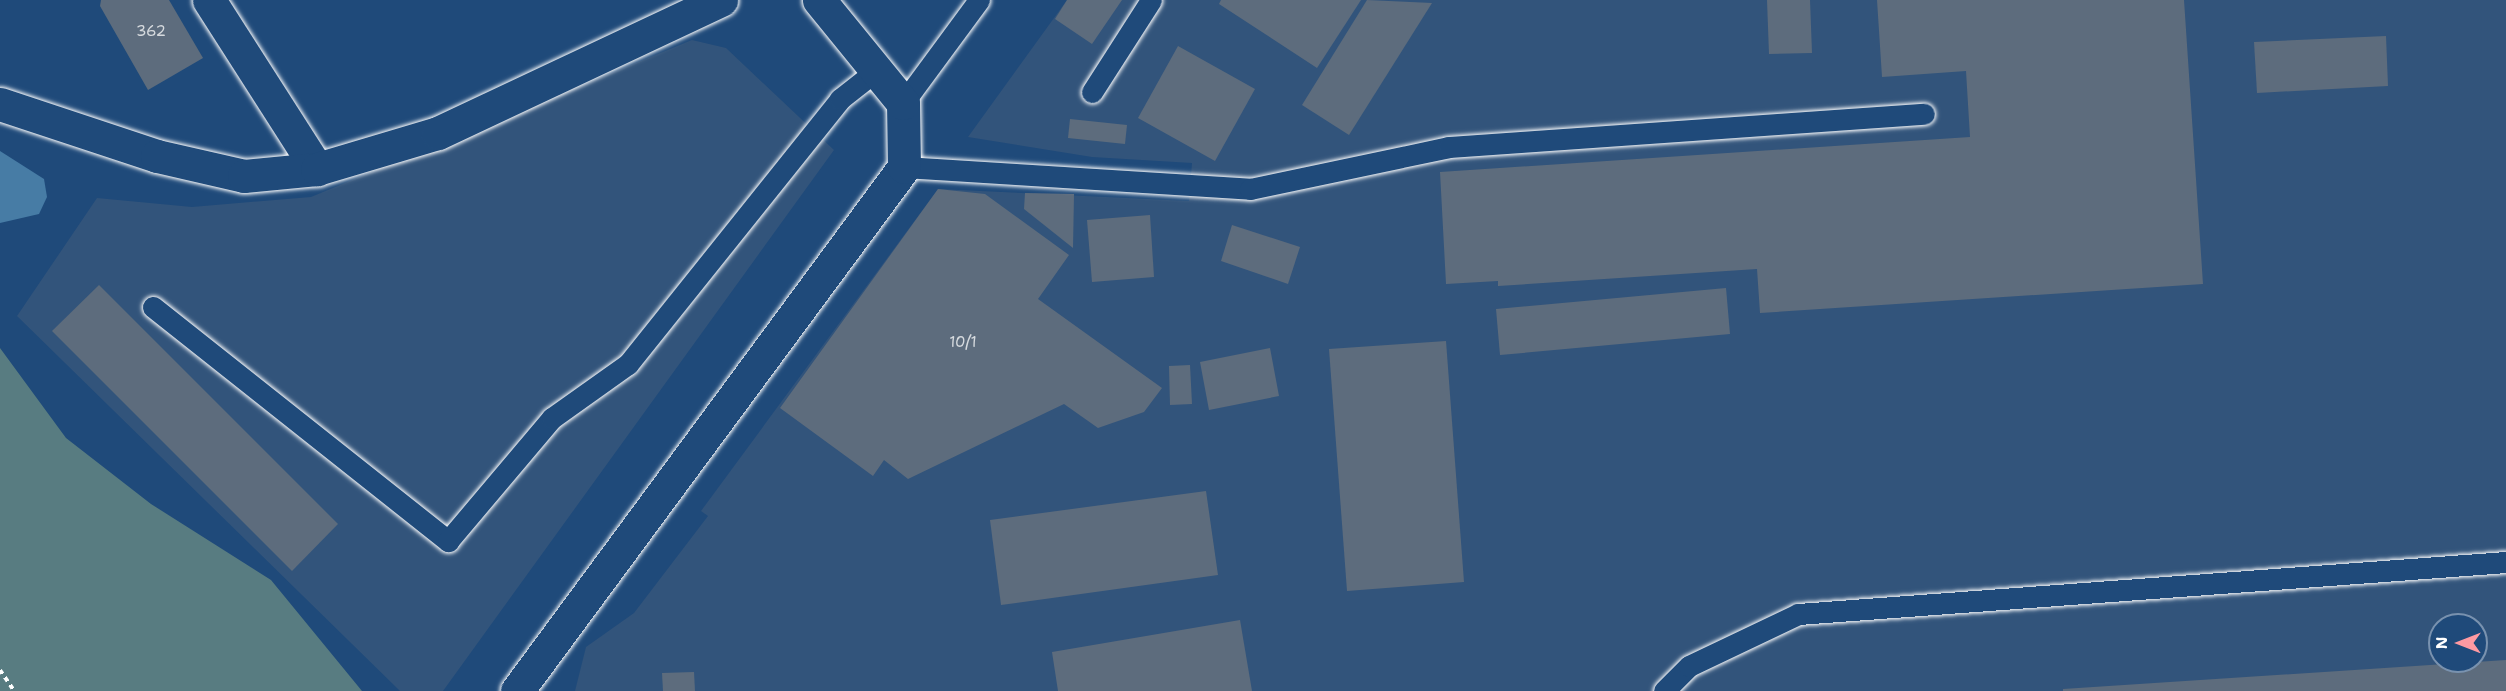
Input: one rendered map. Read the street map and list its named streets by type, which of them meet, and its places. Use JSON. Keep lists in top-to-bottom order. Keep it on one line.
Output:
{"house_numbers":["362","10/1"],"north":"left"}
